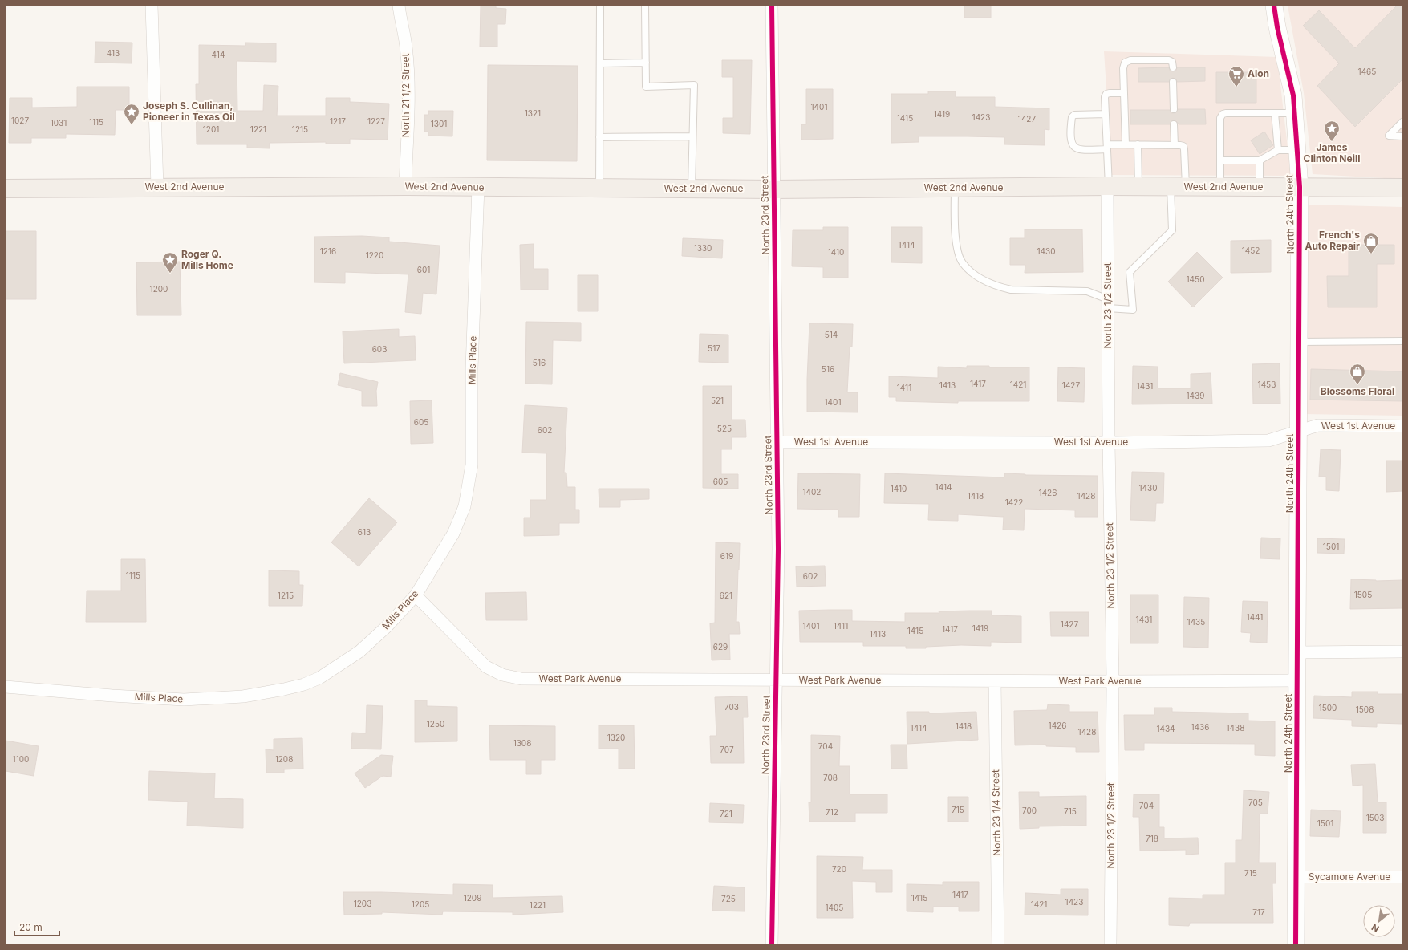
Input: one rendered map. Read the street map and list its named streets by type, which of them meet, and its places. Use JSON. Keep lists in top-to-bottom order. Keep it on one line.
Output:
{"streets":{"main road":["West 2nd Avenue"],"street":["North 21 1/2 Street","North 24th Street","North 23rd Street","North 23 1/2 Street","Mills Place","West 1st Avenue","West Park Avenue","North 23 1/4 Street","Sycamore Avenue"]},"crossings":[["North 21 1/2 Street","West 2nd Avenue"],["West 2nd Avenue","North 24th Street"],["West 2nd Avenue","North 23rd Street"],["West 2nd Avenue","North 23 1/2 Street"],["West 2nd Avenue","Mills Place"],["North 24th Street","West 1st Avenue"],["North 24th Street","West Park Avenue"],["North 24th Street","Sycamore Avenue"],["North 23rd Street","West 1st Avenue"],["North 23rd Street","West Park Avenue"],["North 23 1/2 Street","West 1st Avenue"],["North 23 1/2 Street","West Park Avenue"],["Mills Place","West Park Avenue"],["West Park Avenue","North 23 1/4 Street"]],"places":{"supermarket":["Alon"],"place":["Joseph S. Cullinan, Pioneer in Texas Oil","James Clinton Neill","Roger Q. Mills Home"],"shop":["French's Auto Repair","Blossoms Floral"]},"house_numbers":["413","414","1465","1401","1321","1419","1423","1415","1427","1027","1217","1227","1115","1031","1301","1201","1221","1215","1414","1330","1452","1216","1430","1410","1220","601","1450","1200","514","517","603","516","516","1417","1421","1453","1413","1427","1431","1411","1439","521","1401","605","525","602","605","1414","1430","1410","1402","1426","1418","1428","1422","613","1501","619","1115","602","1505","1215","621","1441","1431","1435","1427","1401","1411","1419","1417","1415","1413","629","703","1500","1508","1250","1426","1418","1436","1414","1438","1434","1428","1320","1308","704","707","1100","1208","708","705","704","715","700","715","712","721","1503","1501","718","720","715","1417","1209","1415","725","1423","1203","1205","1421","1221","1405","717"],"scale_bar":"20 m","north":"bottom left"}
